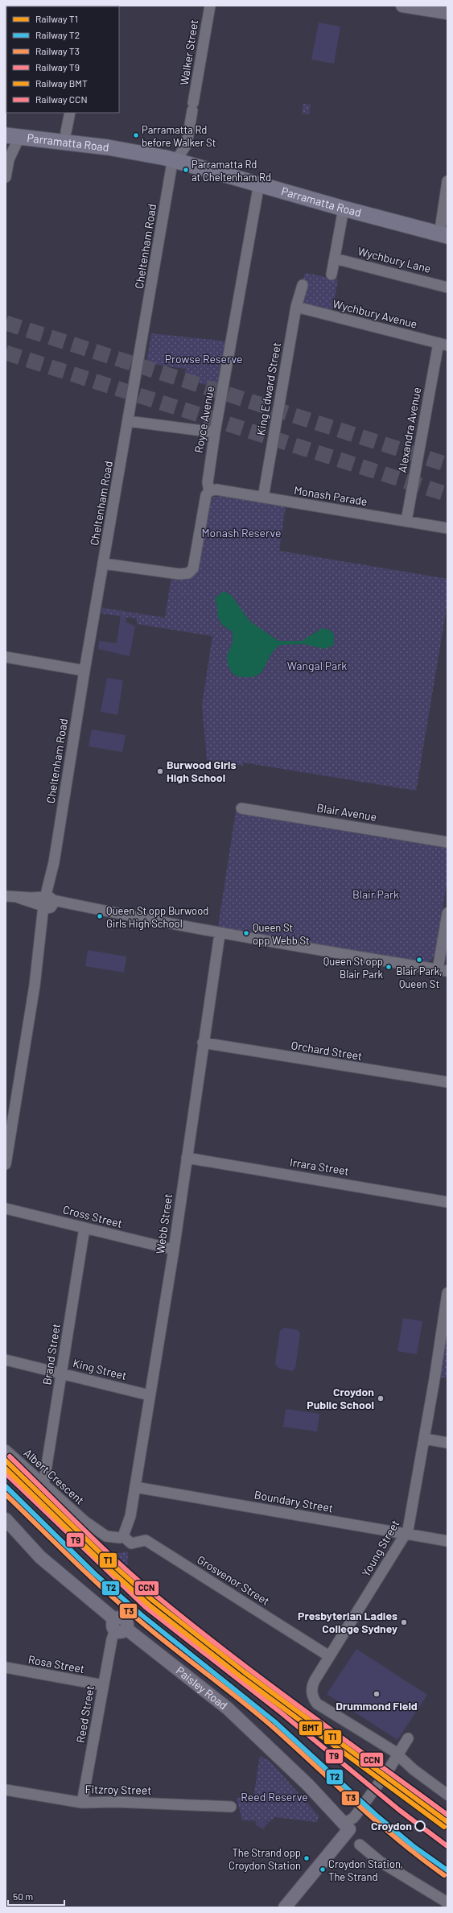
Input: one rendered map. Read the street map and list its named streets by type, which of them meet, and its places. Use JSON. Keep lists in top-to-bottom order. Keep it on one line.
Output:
{"streets":{"highway":["Parramatta Road"],"main road":["Paisley Road"],"street":["Walker Street","Cheltenham Road","Wychbury Lane","Wychbury Avenue","King Edward Street","Royce Avenue","Alexandra Avenue","Monash Parade","Blair Avenue","Orchard Street","Irrara Street","Cross Street","Webb Street","Brand Street","King Street","Albert Crescent","Boundary Street","Young Street","Grosvenor Street","Rosa Street","Reed Street","Fitzroy Street"]},"crossings":[["Walker Street","Parramatta Road"],["Walker Street","Cheltenham Road"],["Parramatta Road","Cheltenham Road"],["Parramatta Road","Royce Avenue"],["Cheltenham Road","Royce Avenue"],["Wychbury Avenue","King Edward Street"],["Wychbury Avenue","Alexandra Avenue"],["King Edward Street","Monash Parade"],["Royce Avenue","Monash Parade"],["Alexandra Avenue","Monash Parade"],["Orchard Street","Webb Street"],["Irrara Street","Webb Street"],["Cross Street","Webb Street"],["Cross Street","Brand Street"],["Webb Street","King Street"],["Webb Street","Albert Crescent"],["Webb Street","Boundary Street"],["Webb Street","Grosvenor Street"],["Brand Street","King Street"],["Brand Street","Albert Crescent"],["Albert Crescent","Grosvenor Street"],["Boundary Street","Young Street"],["Young Street","Grosvenor Street"],["Rosa Street","Reed Street"],["Paisley Road","Reed Street"],["Reed Street","Fitzroy Street"]],"parks":["Prowse Reserve","Monash Reserve","Wangal Park","Blair Park","Reed Reserve"],"places":["Parramatta Rd before Walker St","Parramatta Rd at Cheltenham Rd","Burwood Girls High School","Queen St opp Burwood Girls High School","Queen St opp Webb St","Blair Park, Queen St","Queen St opp Blair Park","Croydon Public School","Presbyterian Ladies College Sydney","Drummond Field","Croydon","The Strand opp Croydon Station","Croydon Station, The Strand"],"lines":["rail line CCN","rail line T1","rail line BMT","rail line T9","rail line T2","rail line T3"],"legend":["Railway T1","Railway T2","Railway T3","Railway T9","Railway BMT","Railway CCN"],"scale_bar":"50 m"}
